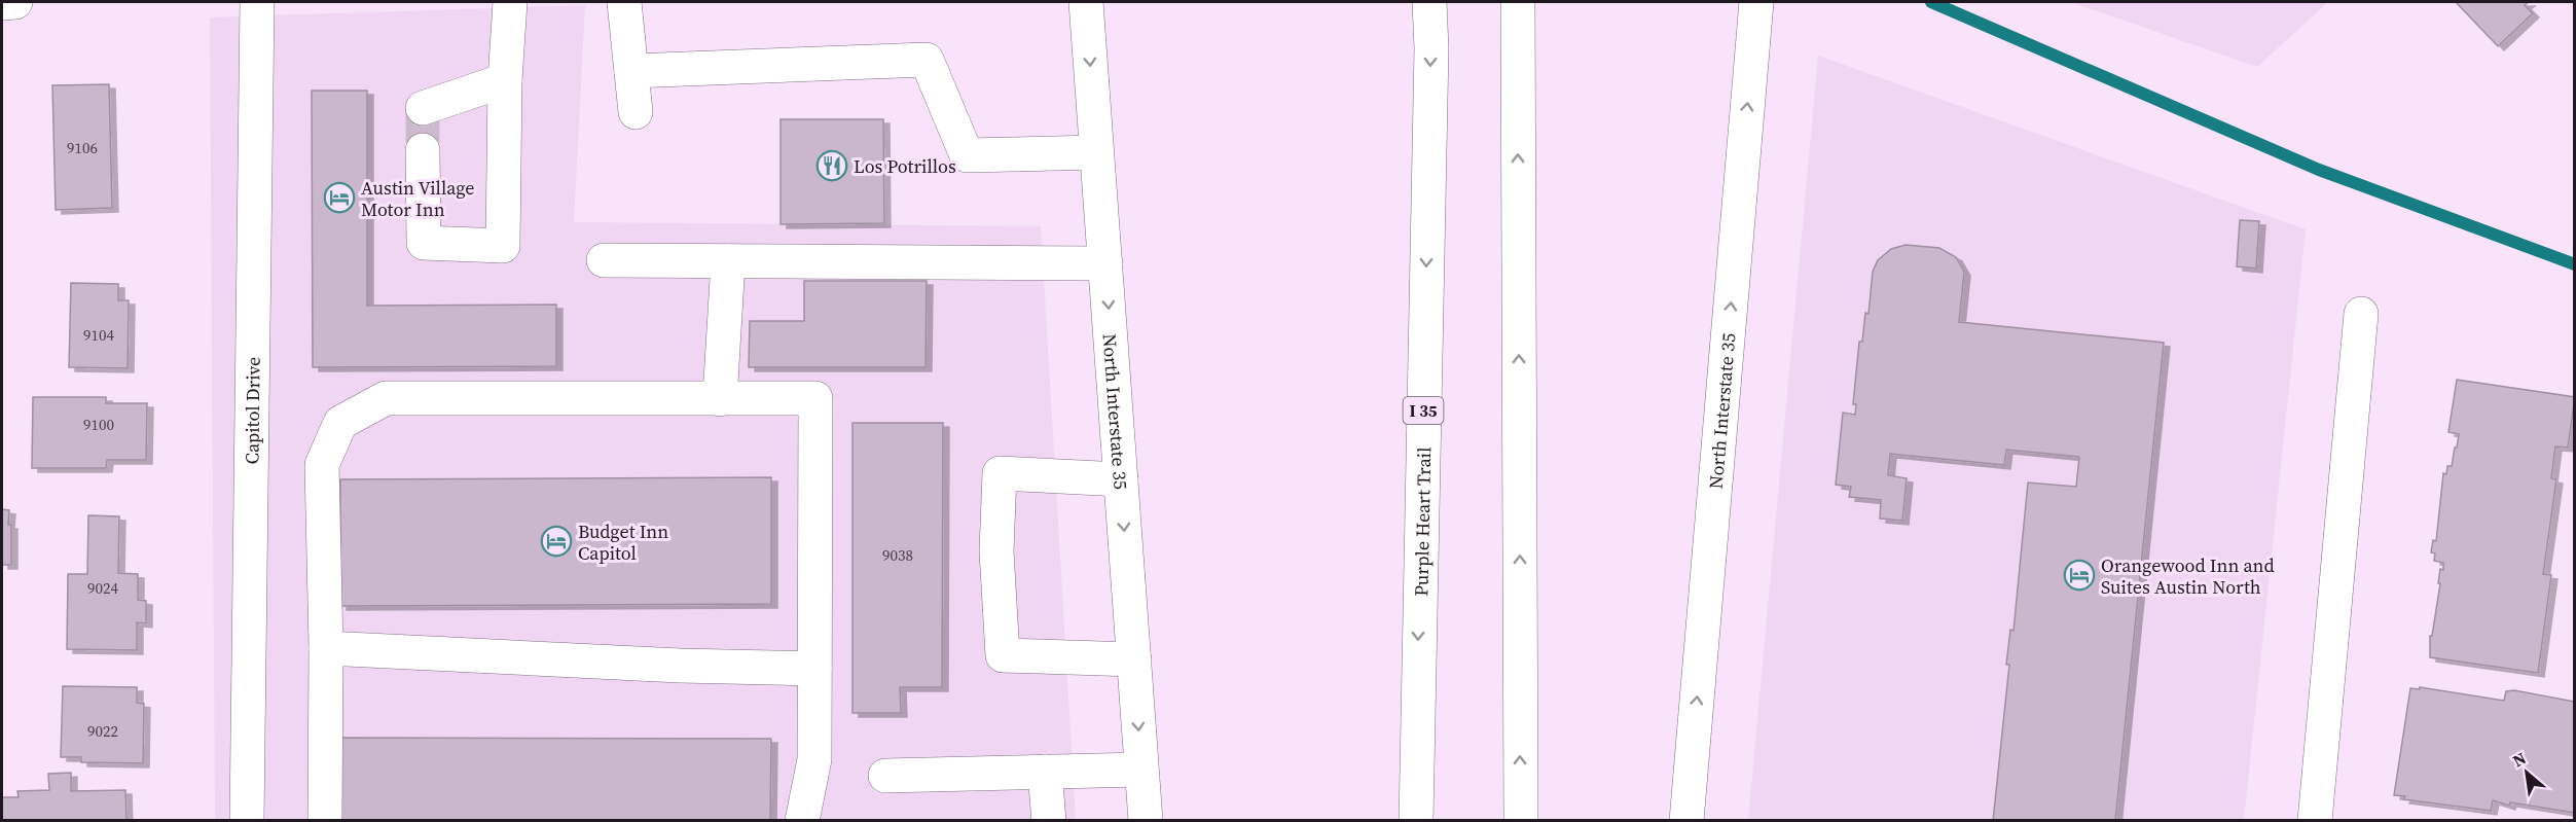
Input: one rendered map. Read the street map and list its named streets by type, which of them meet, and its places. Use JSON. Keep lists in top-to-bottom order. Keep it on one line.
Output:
{"streets":{"main road":["North Interstate 35","I 35","Capitol Drive","Purple Heart Trail"]},"places":{"restaurant":["Los Potrillos"],"hotel":["Austin Village Motor Inn","Budget Inn Capitol","Orangewood Inn and Suites Austin North"]},"house_numbers":["9106","9104","9100","9038","9024","9022"],"north":"top left"}
